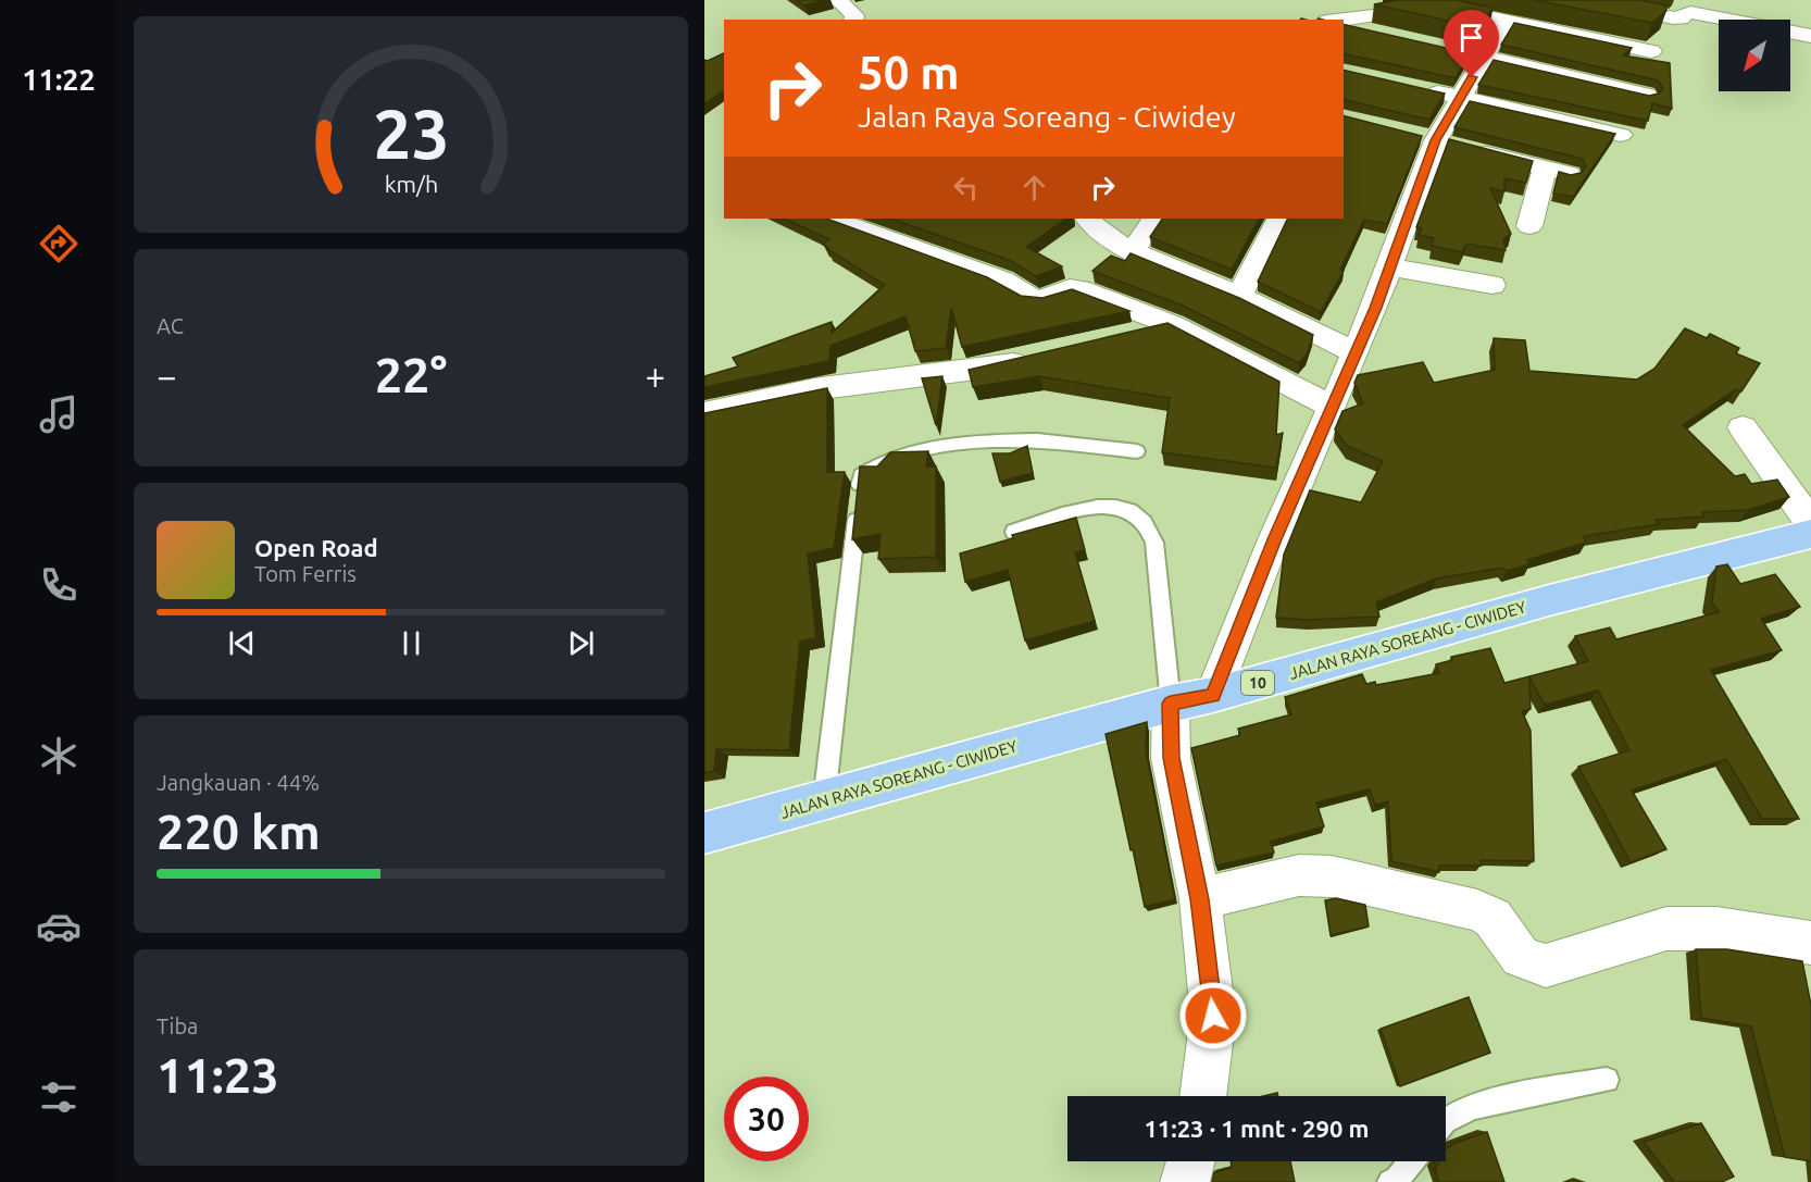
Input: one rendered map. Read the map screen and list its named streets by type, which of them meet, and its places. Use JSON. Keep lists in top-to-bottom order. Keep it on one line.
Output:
{"streets":{"highway":["JALAN RAYA SOREANG - CIWIDEY","10"]},"north":"bottom left","page":{"tabs":"11:22","turn":["50 m","Jalan Raya Soreang - Ciwidey"],"tile":["AC",["Jangkauan · 44%","220 km"],["Tiba","11:23"]],"heat":["−","22°","+"],"song":["Open Road","Tom Ferris"],"limit":"30","trip":"11:23 · 1 mnt · 290 m","gauge":["23","km/h"]}}
